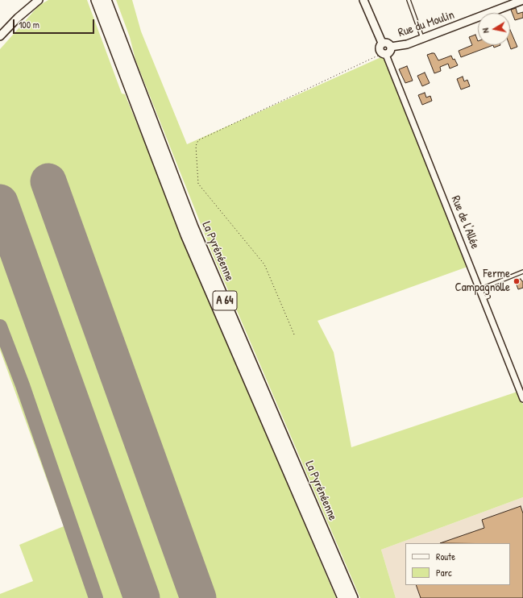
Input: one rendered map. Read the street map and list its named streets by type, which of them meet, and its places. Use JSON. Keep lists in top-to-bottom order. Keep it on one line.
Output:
{"streets":{"highway":["La Pyrénéenne","A 64"],"street":["Rue du Moulin","Rue de l'Allée"]},"crossings":[["Rue du Moulin","Rue de l'Allée"]],"places":["Ferme Campagnolle"],"legend":["Route","Parc"],"scale_bar":"100 m","north":"left"}
